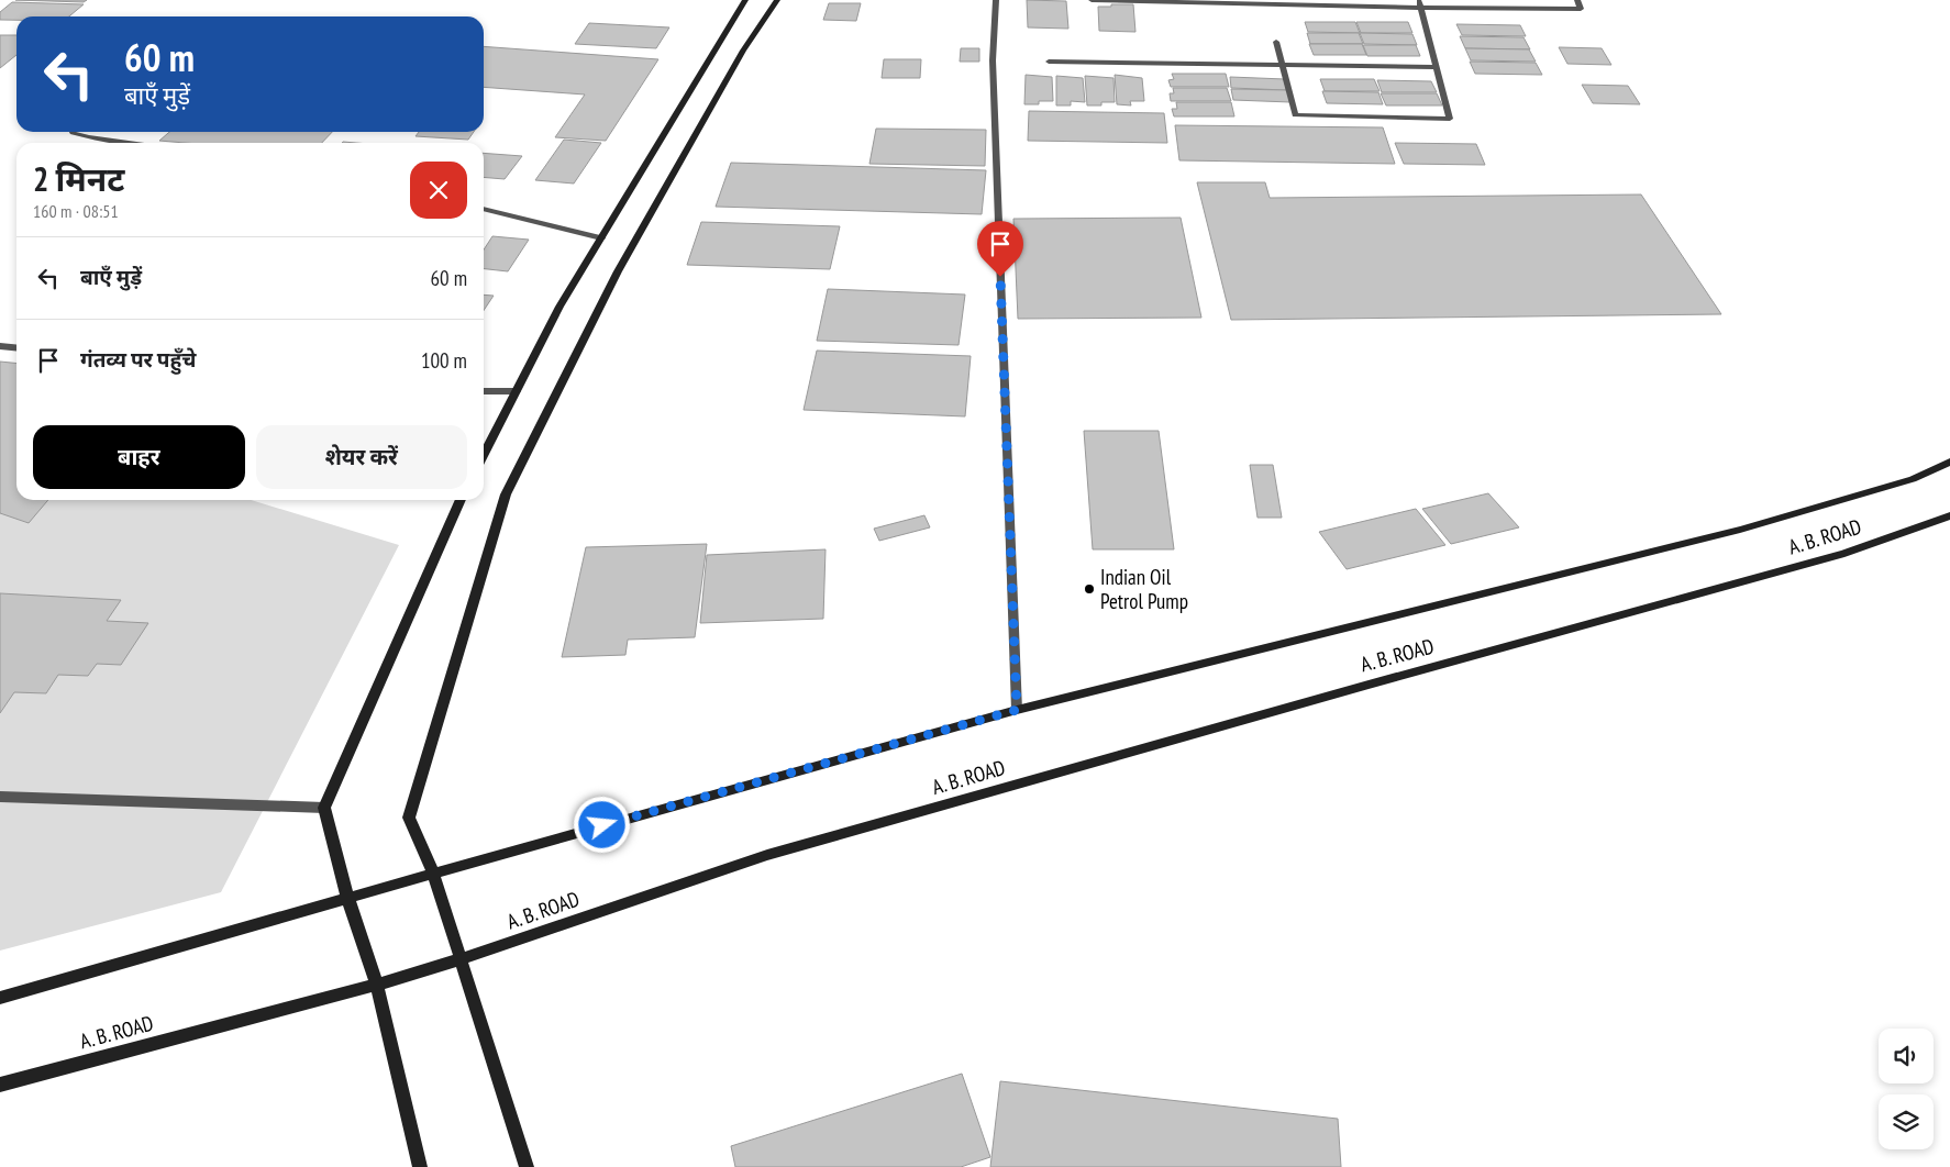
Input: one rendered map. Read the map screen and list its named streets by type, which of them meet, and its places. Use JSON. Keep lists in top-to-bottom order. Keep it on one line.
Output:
{"streets":{"street":["A. B. ROAD"]},"places":["Indian Oil Petrol Pump"],"page":{"turn":["60 m","बाएँ मुड़ें"],"heading":["2 मिनट","160 m · 08:51"],"list":[{"name":"बाएँ मुड़ें","value":"60 m"},{"name":"गंतव्य पर पहुँचे","value":"100 m"}],"buttons":["बाहर","शेयर करें"]}}
